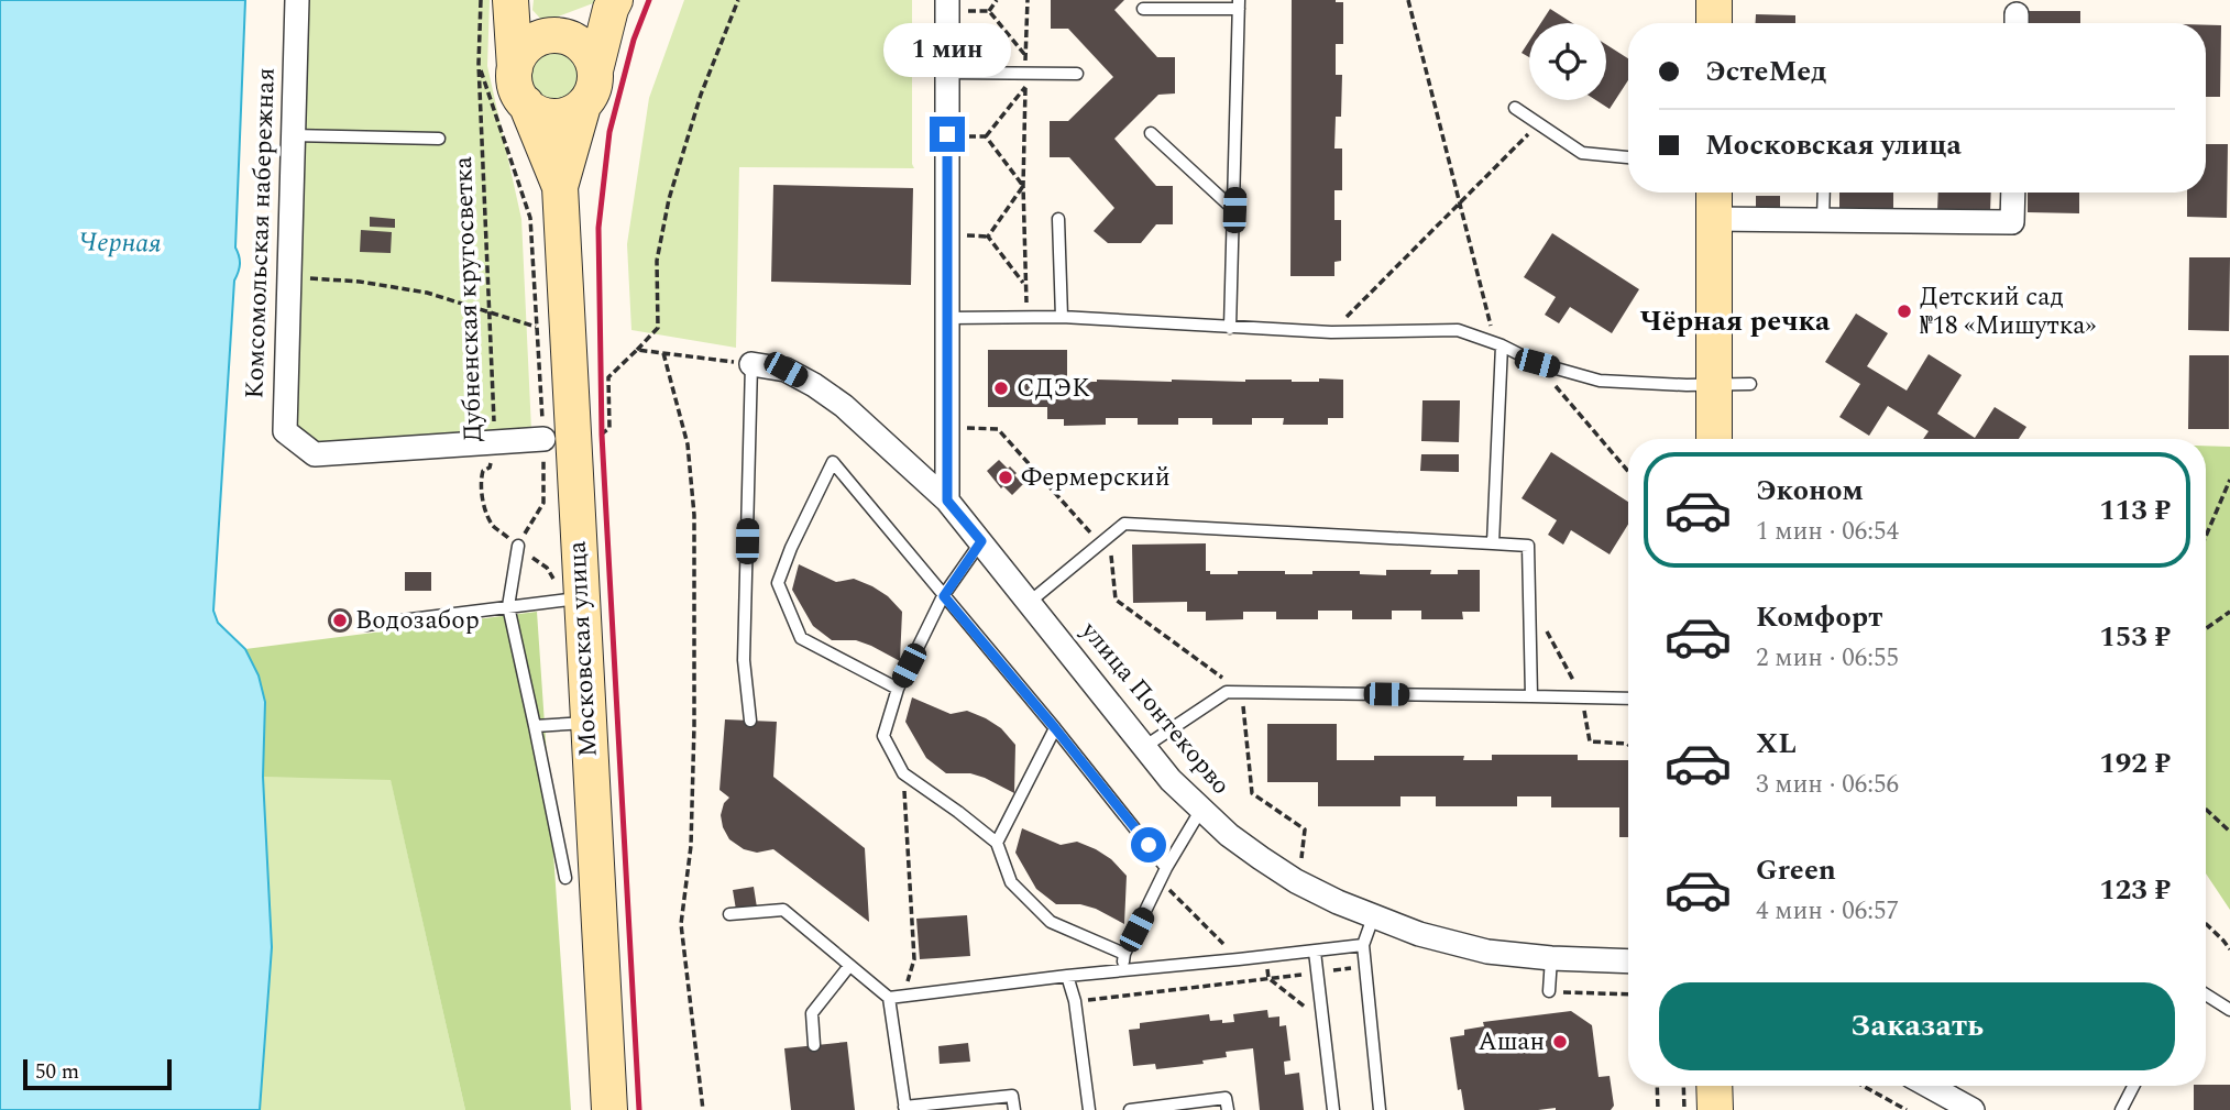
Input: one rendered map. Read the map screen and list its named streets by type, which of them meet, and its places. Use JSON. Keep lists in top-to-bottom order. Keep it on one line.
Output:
{"streets":{"main road":["Московская улица"],"street":["Комсомольская набережная","улица Понтекорво"],"path":["Дубненская кругосветка"]},"crossings":[["Комсомольская набережная","Дубненская кругосветка"],["Дубненская кругосветка","Московская улица"]],"districts":["Чёрная речка"],"water":["Черная"],"places":["Детский сад №18 «Мишутка»","СДЭК","Фермерский","Водозабор","Ашан"],"scale_bar":"50 m","page":{"bubble":"1 мин","banner":["ЭстеМед","Московская улица"],"list":[{"name":"Эконом","note":"1 мин · 06:54","value":"113 ₽"},{"name":"Комфорт","note":"2 мин · 06:55","value":"153 ₽"},{"name":"XL","note":"3 мин · 06:56","value":"192 ₽"},{"name":"Green","note":"4 мин · 06:57","value":"123 ₽"}],"buttons":"Заказать","scale":"50 m"}}
